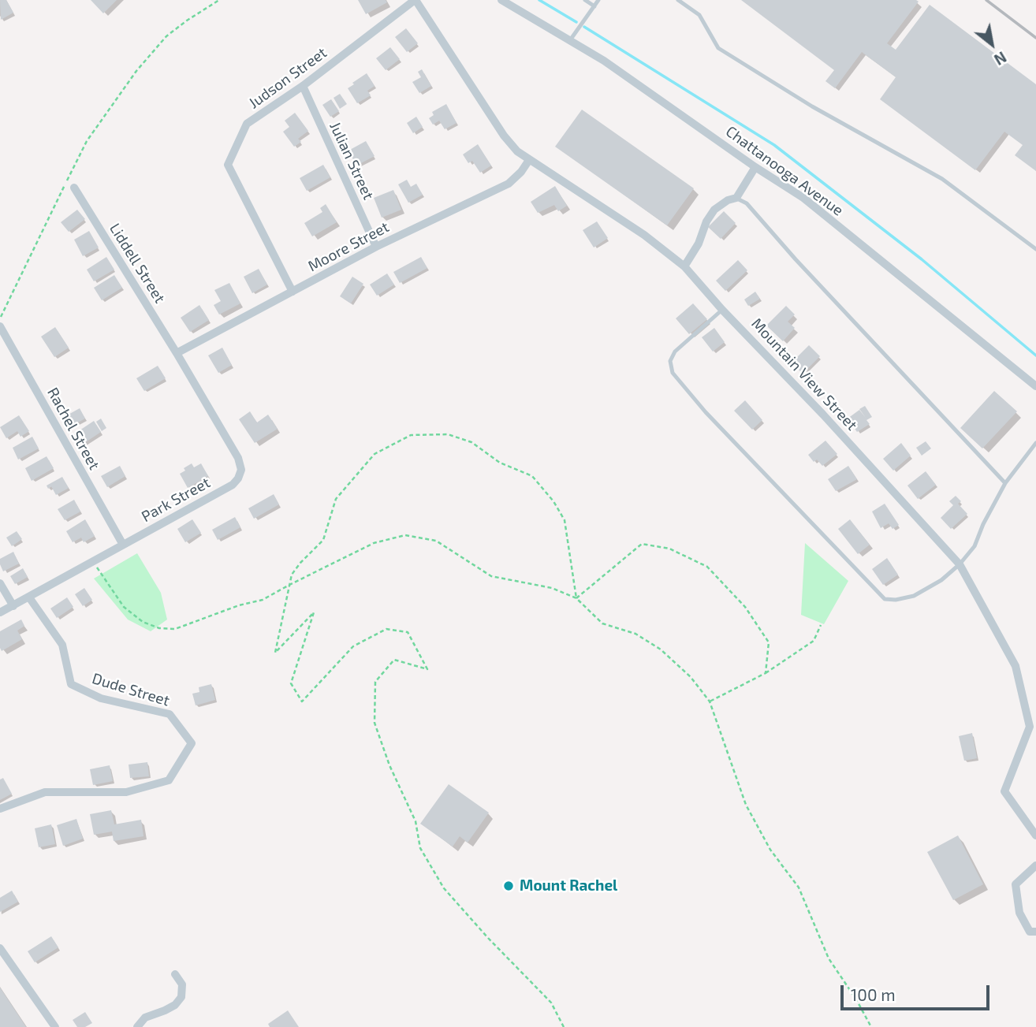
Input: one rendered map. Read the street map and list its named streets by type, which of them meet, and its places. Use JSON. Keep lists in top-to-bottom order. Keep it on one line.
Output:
{"streets":{"street":["Judson Street","Julian Street","Chattanooga Avenue","Moore Street","Liddell Street","Mountain View Street","Rachel Street","Park Street","Dude Street"]},"crossings":[["Judson Street","Julian Street"],["Judson Street","Moore Street"],["Judson Street","Mountain View Street"],["Julian Street","Moore Street"],["Moore Street","Liddell Street"],["Moore Street","Mountain View Street"],["Moore Street","Park Street"],["Liddell Street","Park Street"],["Rachel Street","Park Street"],["Park Street","Dude Street"]],"places":["Mount Rachel"],"scale_bar":"100 m","north":"bottom right"}
